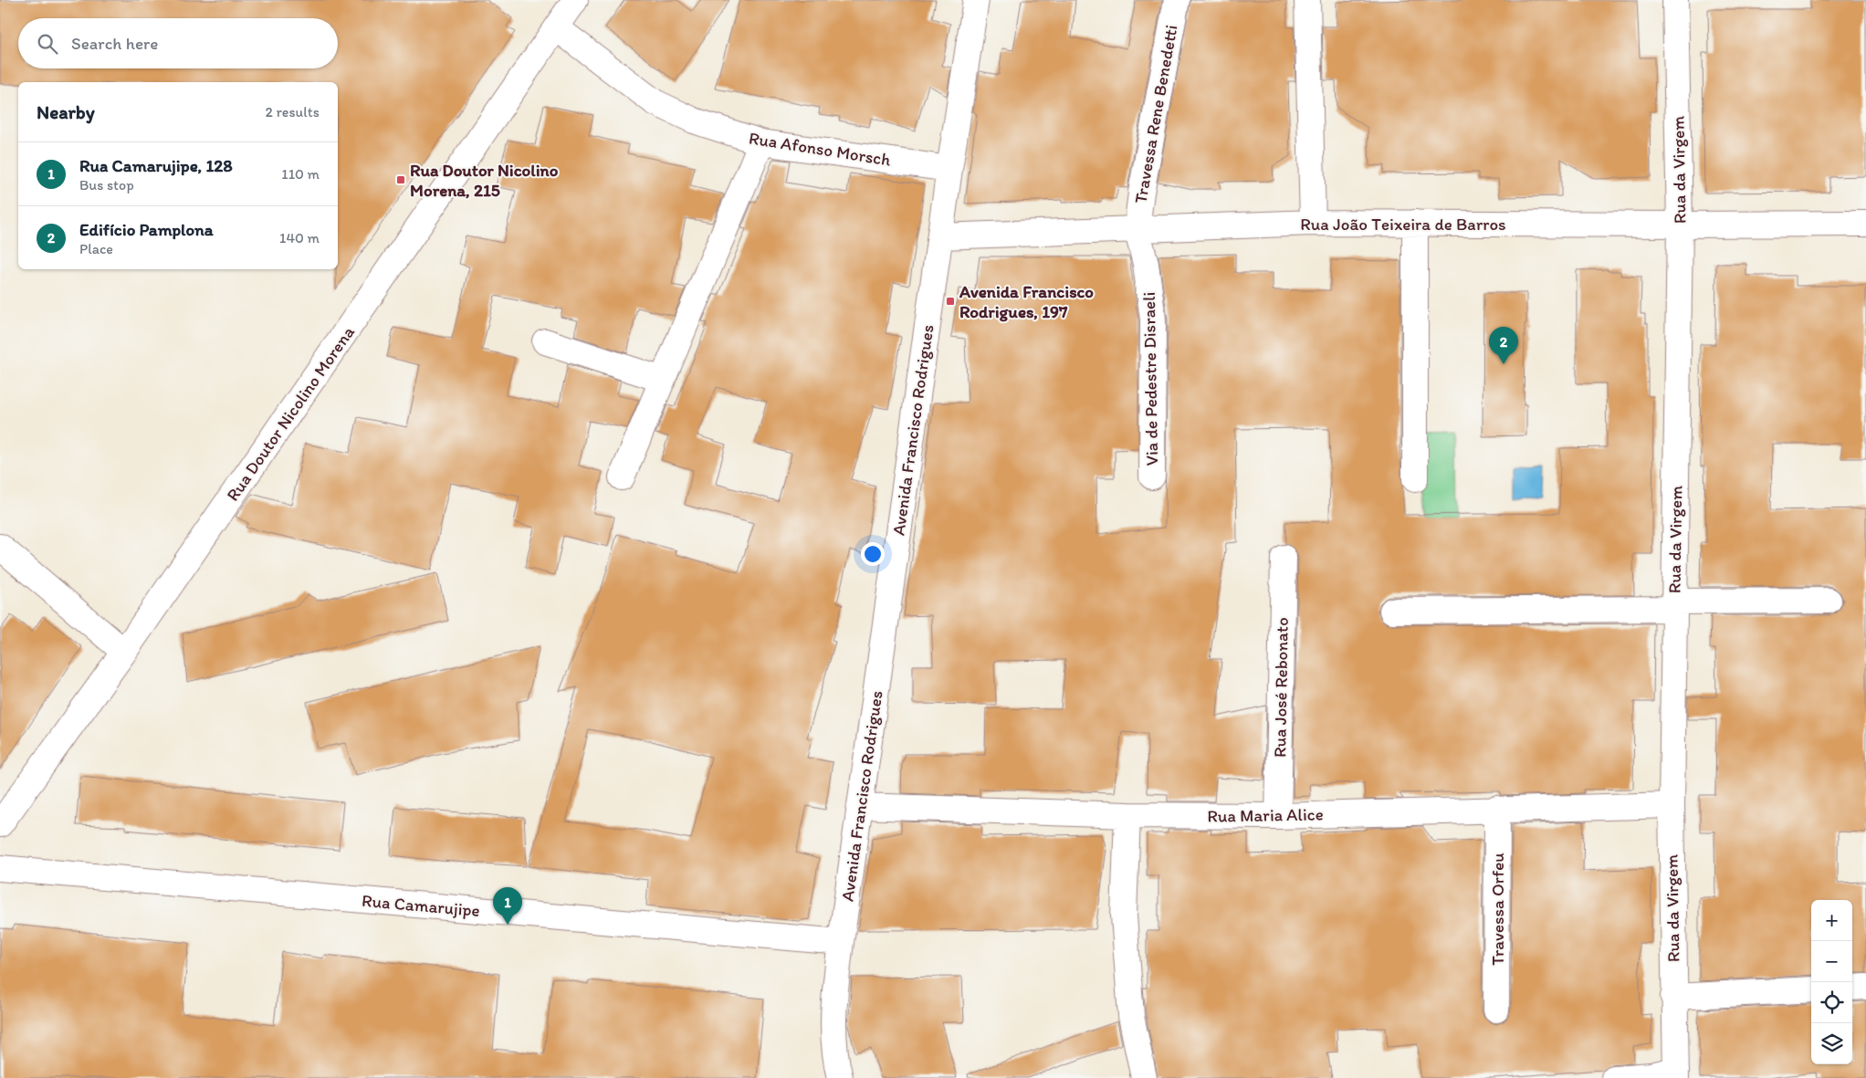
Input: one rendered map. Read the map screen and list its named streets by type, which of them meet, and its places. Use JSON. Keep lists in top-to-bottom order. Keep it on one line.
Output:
{"streets":{"street":["Travessa Rene Benedetti","Rua Afonso Morsch","Rua da Virgem","Rua João Teixeira de Barros","Via de Pedestre Disraeli","Rua Doutor Nicolino Morena","Avenida Francisco Rodrigues","Rua José Rebonato","Rua Maria Alice","Rua Camarujipe","Travessa Orfeu"]},"crossings":[["Travessa Rene Benedetti","Rua João Teixeira de Barros"],["Travessa Rene Benedetti","Via de Pedestre Disraeli"],["Rua Afonso Morsch","Rua Doutor Nicolino Morena"],["Rua Afonso Morsch","Avenida Francisco Rodrigues"],["Rua da Virgem","Rua João Teixeira de Barros"],["Rua da Virgem","Rua Maria Alice"],["Rua João Teixeira de Barros","Via de Pedestre Disraeli"],["Rua João Teixeira de Barros","Avenida Francisco Rodrigues"],["Avenida Francisco Rodrigues","Rua Maria Alice"],["Avenida Francisco Rodrigues","Rua Camarujipe"],["Rua José Rebonato","Rua Maria Alice"],["Rua Maria Alice","Travessa Orfeu"]],"places":{"transit":["Rua Doutor Nicolino Morena, 215","Avenida Francisco Rodrigues, 197"]},"page":{"search":"Search here","heading":["Nearby","2 results"],"list":[{"mark":"1","name":"Rua Camarujipe, 128","note":"Bus stop","value":"110 m"},{"mark":"2","name":"Edifício Pamplona","note":"Place","value":"140 m"}],"pins":["2","1"],"map_buttons":["+","−"]}}
